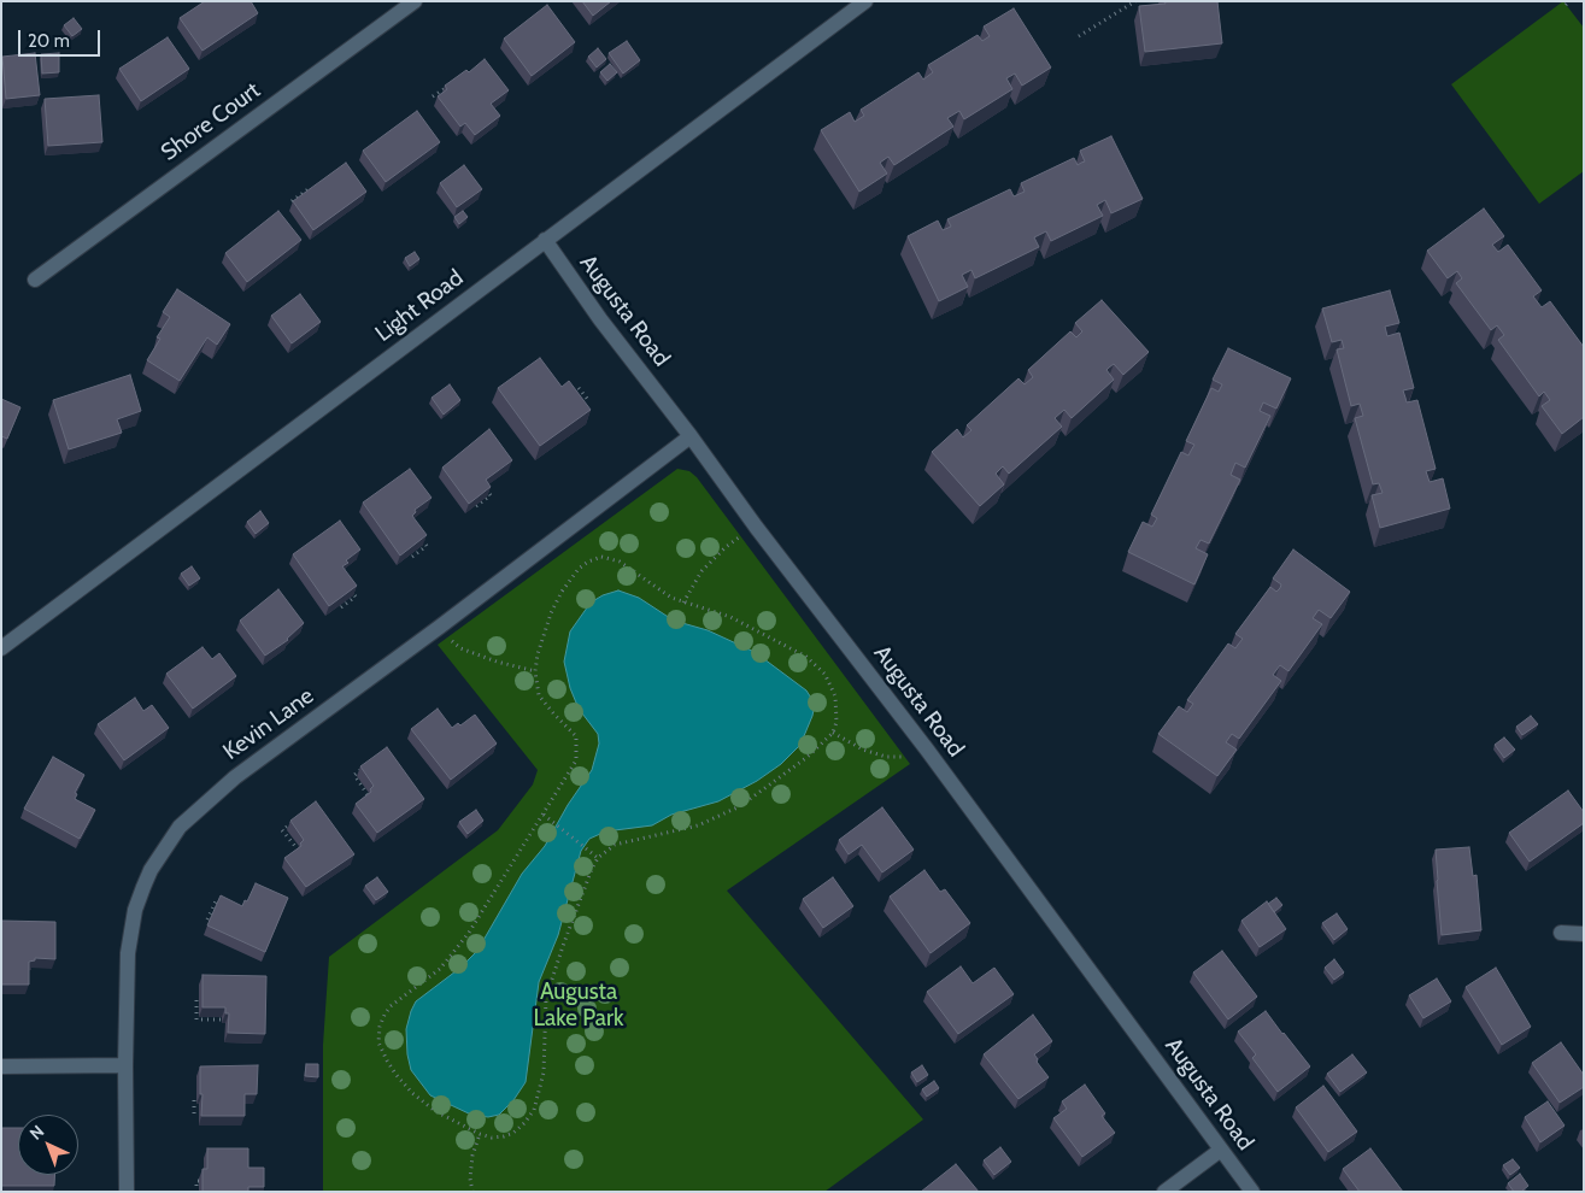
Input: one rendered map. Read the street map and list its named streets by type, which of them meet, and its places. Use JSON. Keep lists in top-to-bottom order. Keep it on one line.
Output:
{"streets":{"street":["Shore Court","Light Road","Augusta Road","Kevin Lane"]},"crossings":[["Light Road","Augusta Road"],["Augusta Road","Kevin Lane"]],"parks":["Augusta Lake Park"],"scale_bar":"20 m","north":"top left"}
